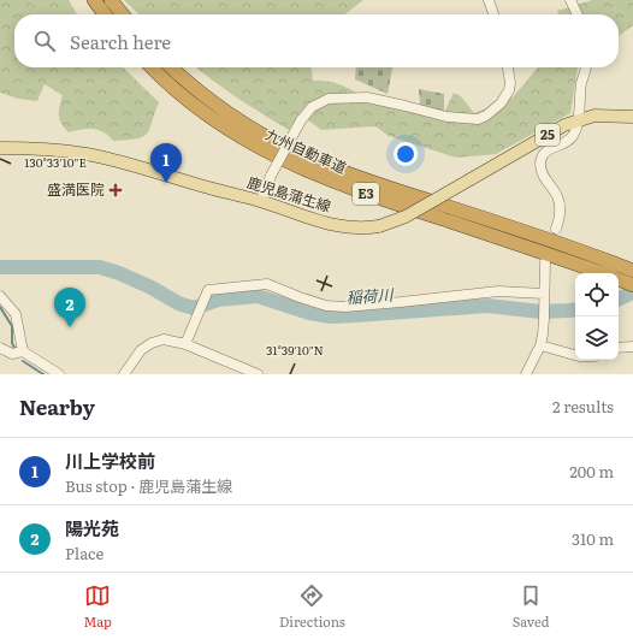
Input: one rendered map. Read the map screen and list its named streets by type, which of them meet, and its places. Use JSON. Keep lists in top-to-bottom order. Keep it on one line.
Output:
{"streets":{"highway":["九州自動車道","E3"],"main road":["25","鹿児島蒲生線"]},"water":["稲荷川"],"places":{"health":["盛満医院"]},"page":{"search":"Search here","pins":["1","2"],"heading":["Nearby","2 results"],"list":[{"mark":"1","name":"川上学校前","note":"Bus stop · 鹿児島蒲生線","value":"200 m"},{"mark":"2","name":"陽光苑","note":"Place","value":"310 m"}],"nav":["Map","Directions","Saved"]},"coordinates":["130°33'10\"E","31°39'10\"N"]}
